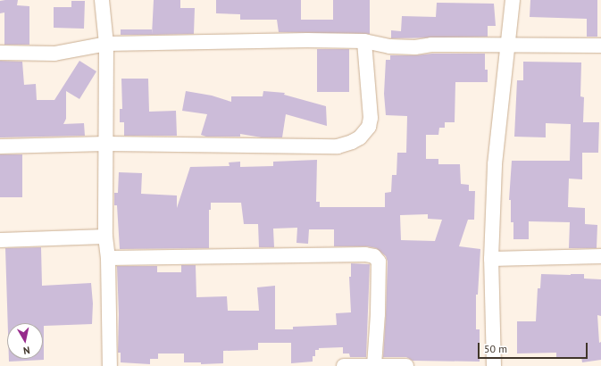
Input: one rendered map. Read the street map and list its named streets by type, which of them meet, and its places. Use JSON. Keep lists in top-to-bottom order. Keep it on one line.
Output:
{"scale_bar":"50 m","north":"bottom"}
